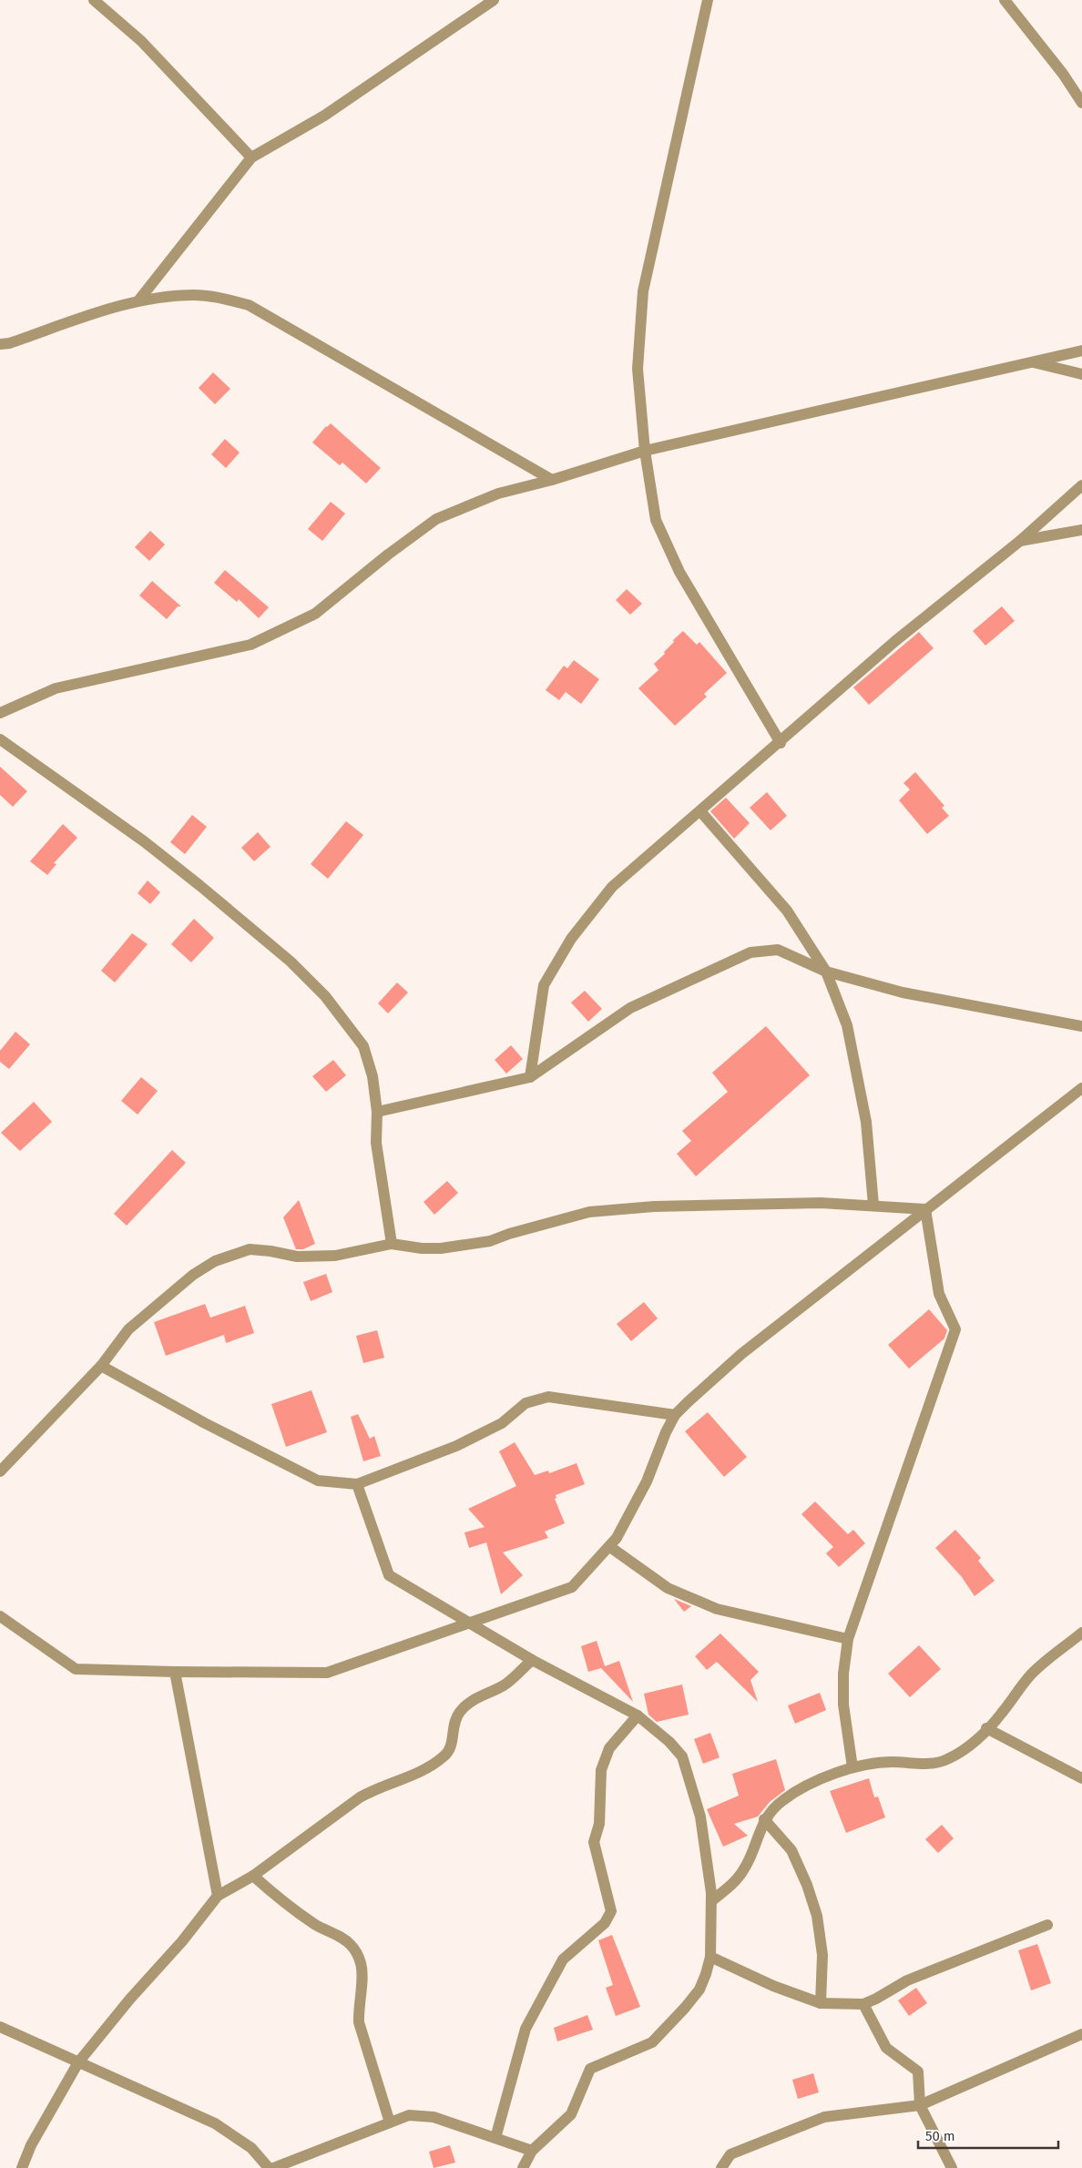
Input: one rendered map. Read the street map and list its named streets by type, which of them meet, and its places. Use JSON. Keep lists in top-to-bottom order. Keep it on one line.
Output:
{"scale_bar":"50 m"}
